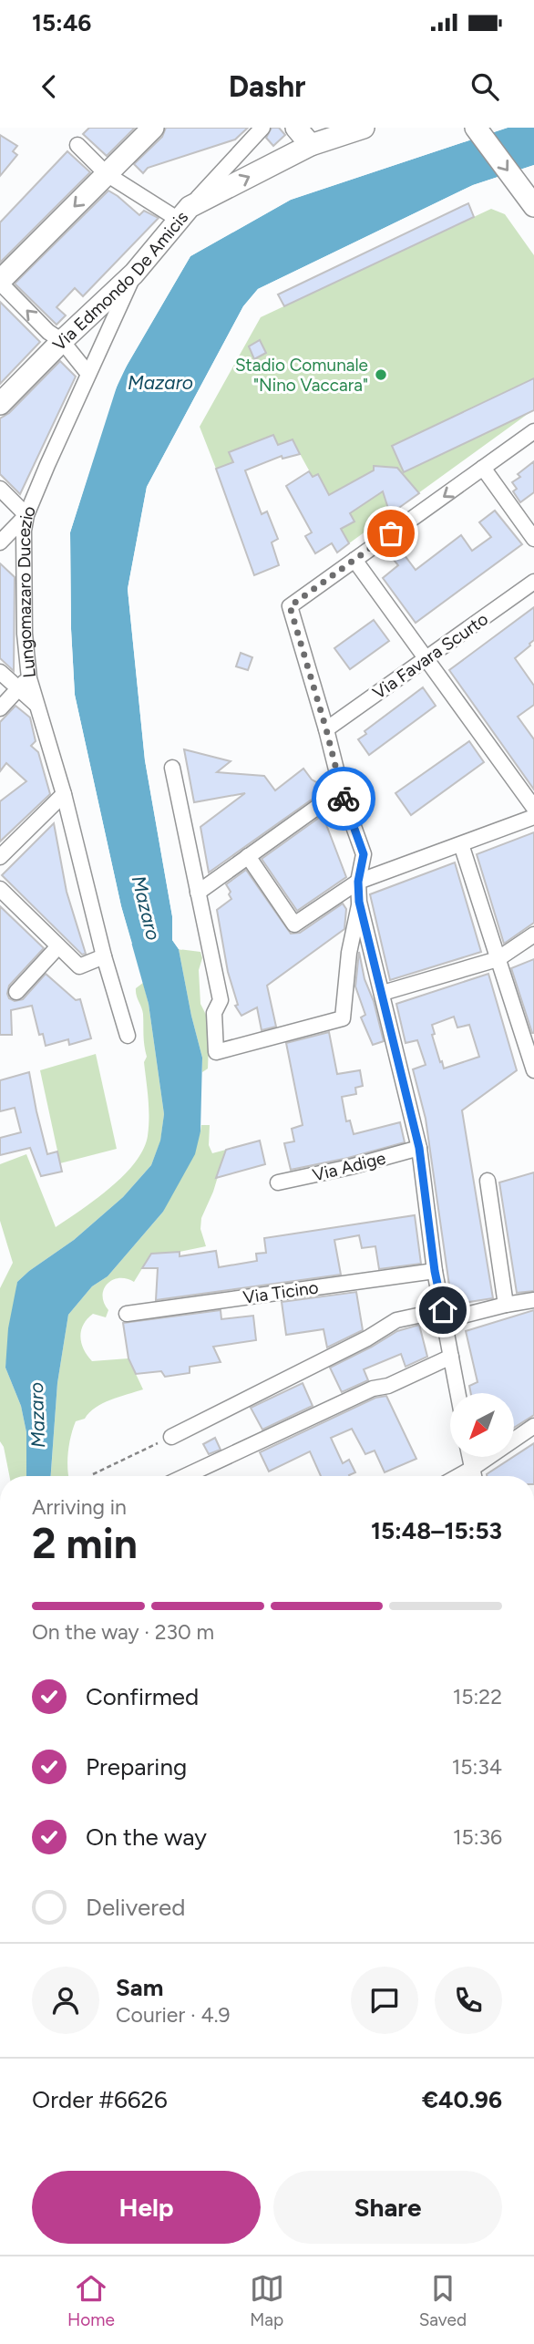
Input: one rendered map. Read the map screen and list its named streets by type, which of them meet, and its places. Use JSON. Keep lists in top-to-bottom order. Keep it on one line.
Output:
{"streets":{"street":["Via Edmondo De Amicis","Lungomazaro Ducezio","Via Favara Scurto","Via Adige","Via Ticino"]},"crossings":[["Via Edmondo De Amicis","Lungomazaro Ducezio"]],"water":["Mazaro"],"places":["Stadio Comunale \"Nino Vaccara\""],"north":"bottom left","page":{"status":"15:46","header":"Dashr","heading":["2 min","Arriving in","15:48–15:53"],"panel":["Sam","Courier · 4.9","Order #6626","€40.96"],"bar":"On the way · 230 m","list":[["Confirmed","15:22"],["Preparing","15:34"],["On the way","15:36"],"Delivered"],"buttons":["Help","Share"],"tabs":["Home","Map","Saved"]}}
